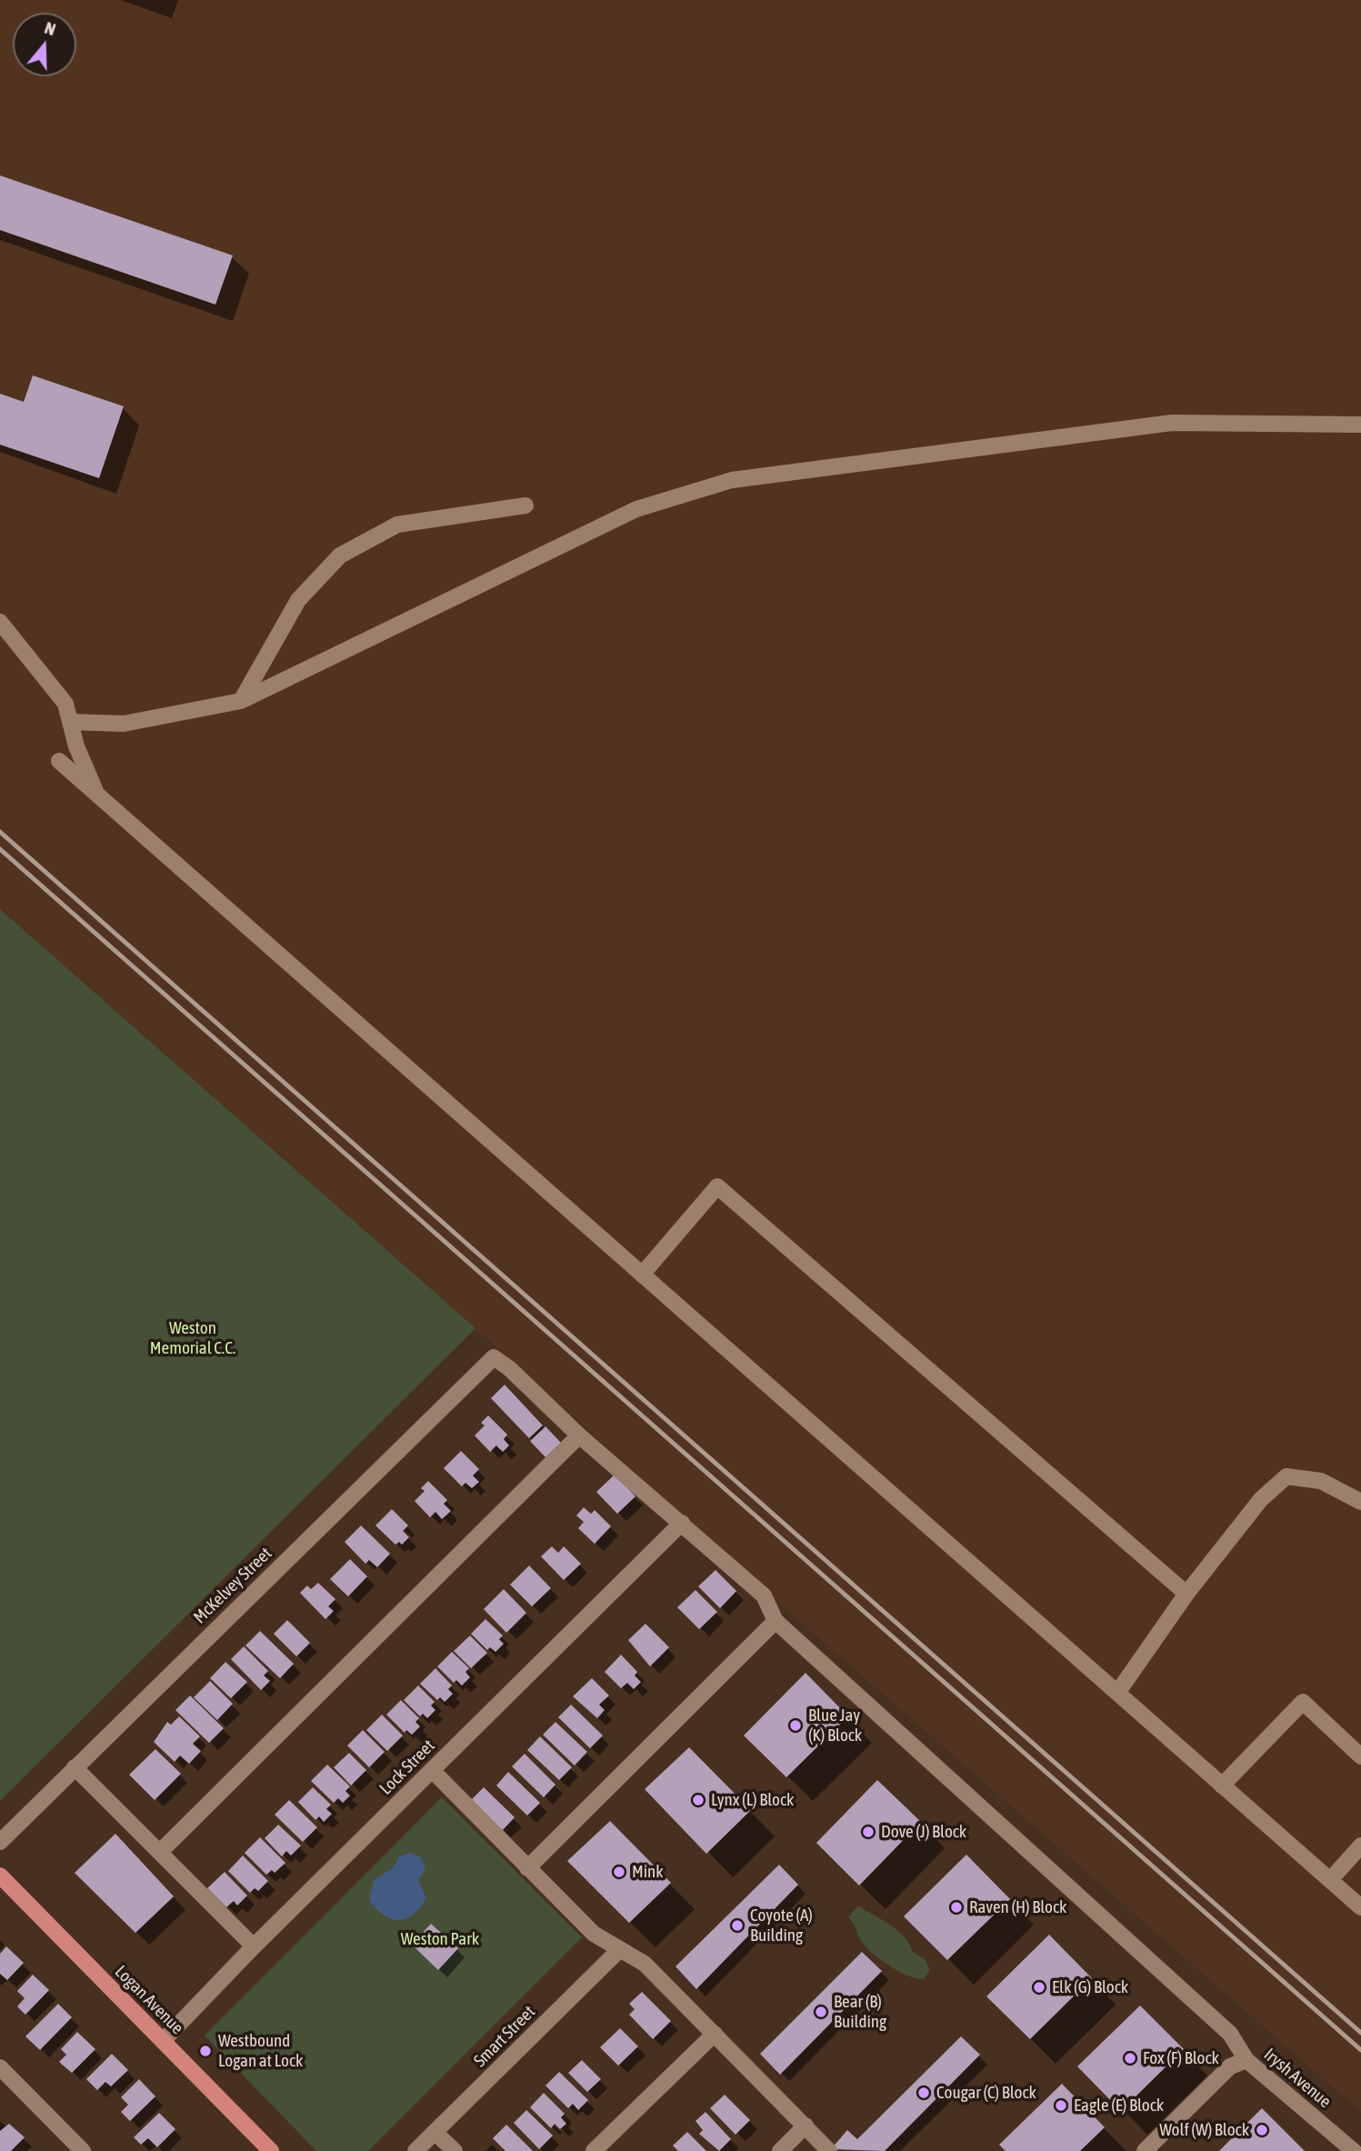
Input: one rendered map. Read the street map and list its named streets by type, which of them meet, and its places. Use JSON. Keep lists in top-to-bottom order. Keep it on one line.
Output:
{"streets":{"main road":["Logan Avenue"],"street":["McKelvey Street","Lock Street","Smart Street","Irysh Avenue"]},"crossings":[["Lock Street","Logan Avenue"]],"parks":["Weston Memorial C.C.","Weston Park"],"places":["Blue Jay (K) Block","Lynx (L) Block","Dove (J) Block","Mink","Raven (H) Block","Coyote (A) Building","Elk (G) Block","Bear (B) Building","Westbound Logan at Lock","Fox (F) Block","Cougar (C) Block","Eagle (E) Block","Wolf (W) Block"],"north":"top"}
